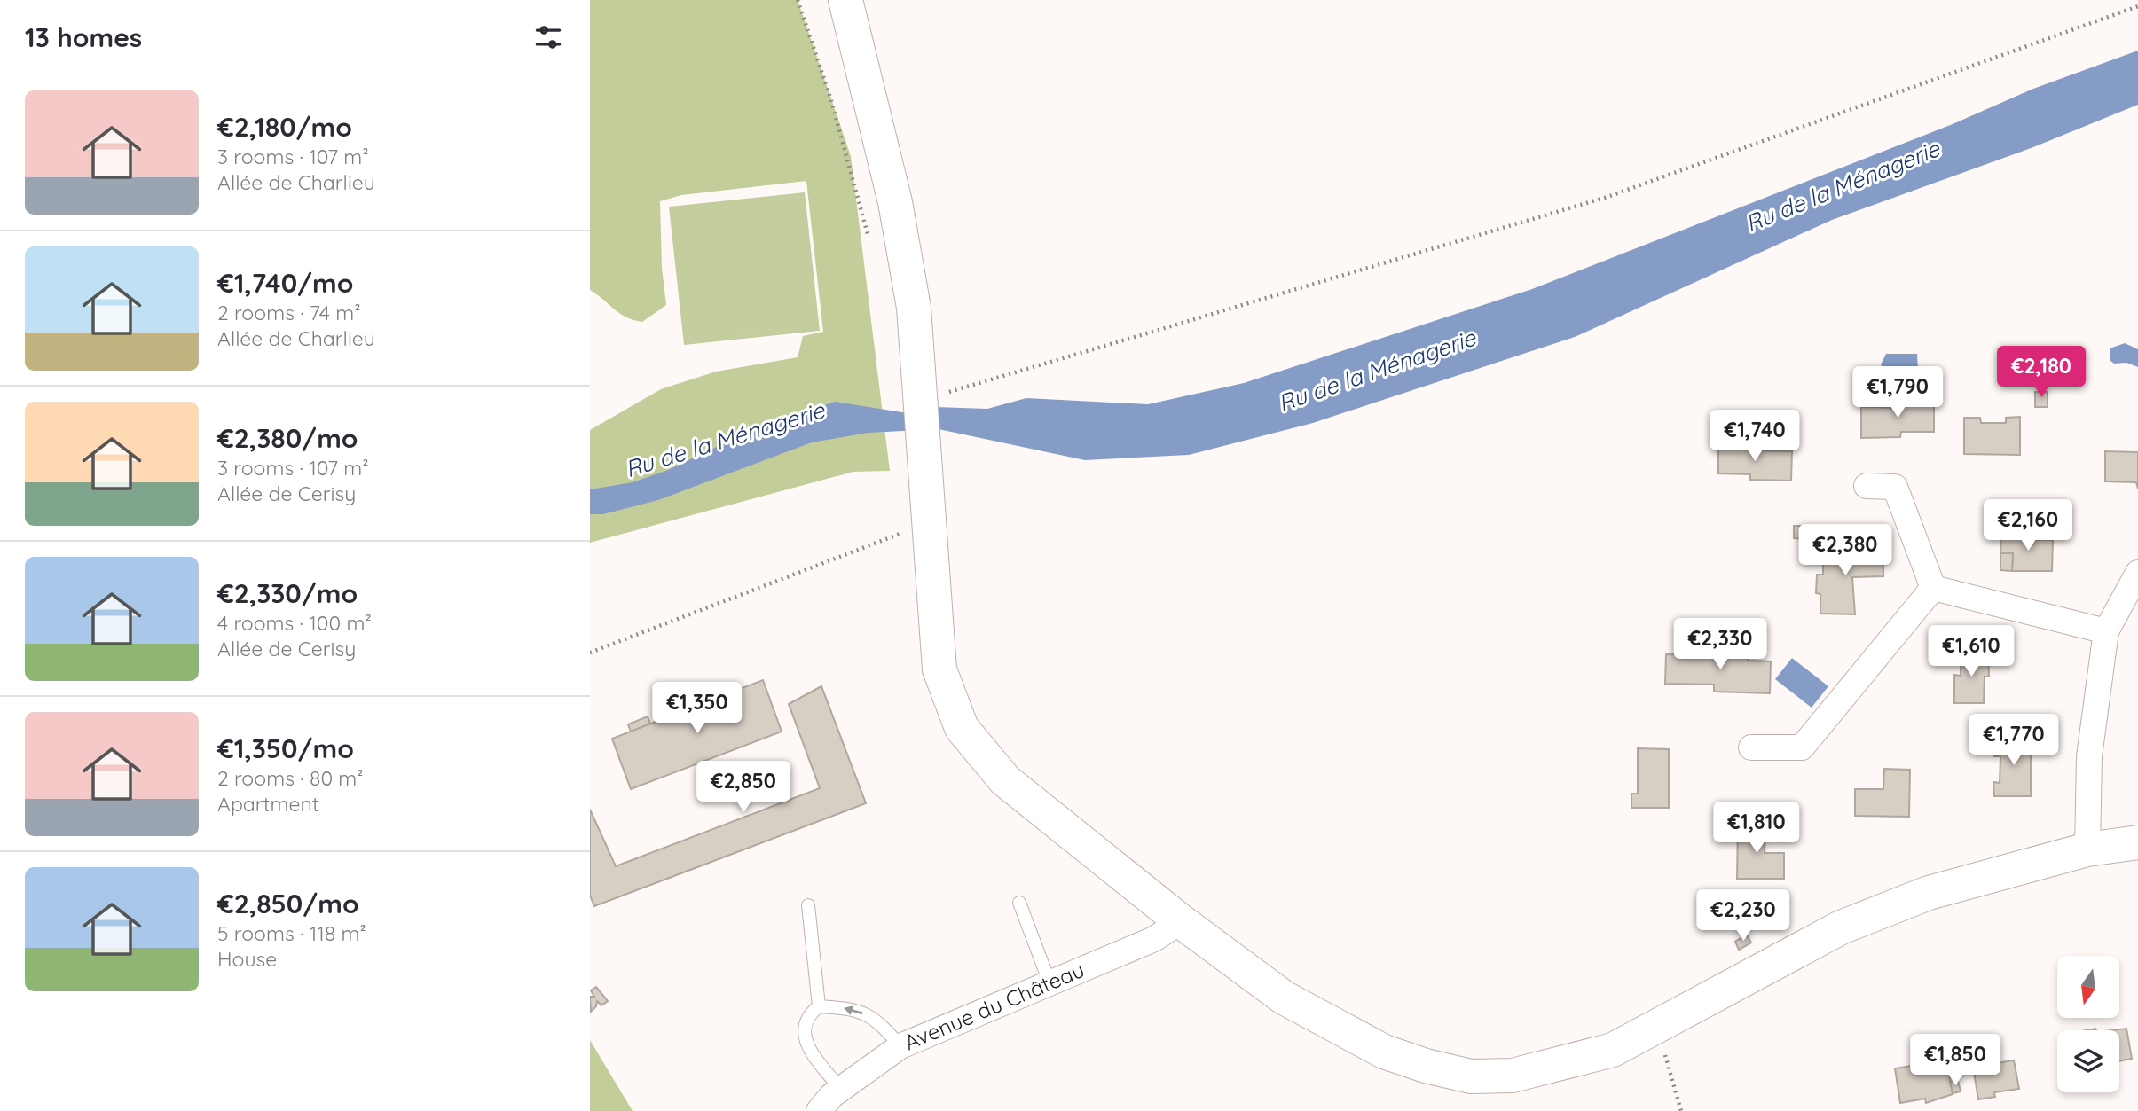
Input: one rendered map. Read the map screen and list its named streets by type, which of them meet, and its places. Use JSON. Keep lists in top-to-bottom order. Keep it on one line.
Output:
{"streets":{"street":["Avenue du Château"]},"water":["Ru de la Ménagerie"],"north":"bottom","page":{"heading":"13 homes","list":[{"name":"€2,180/mo","note":"3 rooms · 107 m² · Allée de Charlieu"},{"name":"€1,740/mo","note":"2 rooms · 74 m² · Allée de Charlieu"},{"name":"€2,380/mo","note":"3 rooms · 107 m² · Allée de Cerisy"},{"name":"€2,330/mo","note":"4 rooms · 100 m² · Allée de Cerisy"},{"name":"€1,350/mo","note":"2 rooms · 80 m² · Apartment"},{"name":"€2,850/mo","note":"5 rooms · 118 m² · House"}],"price":["€2,180","€1,790","€1,740","€2,160","€2,380","€2,330","€1,610","€1,350","€1,770","€2,850","€1,810","€2,230","€1,850"]}}
